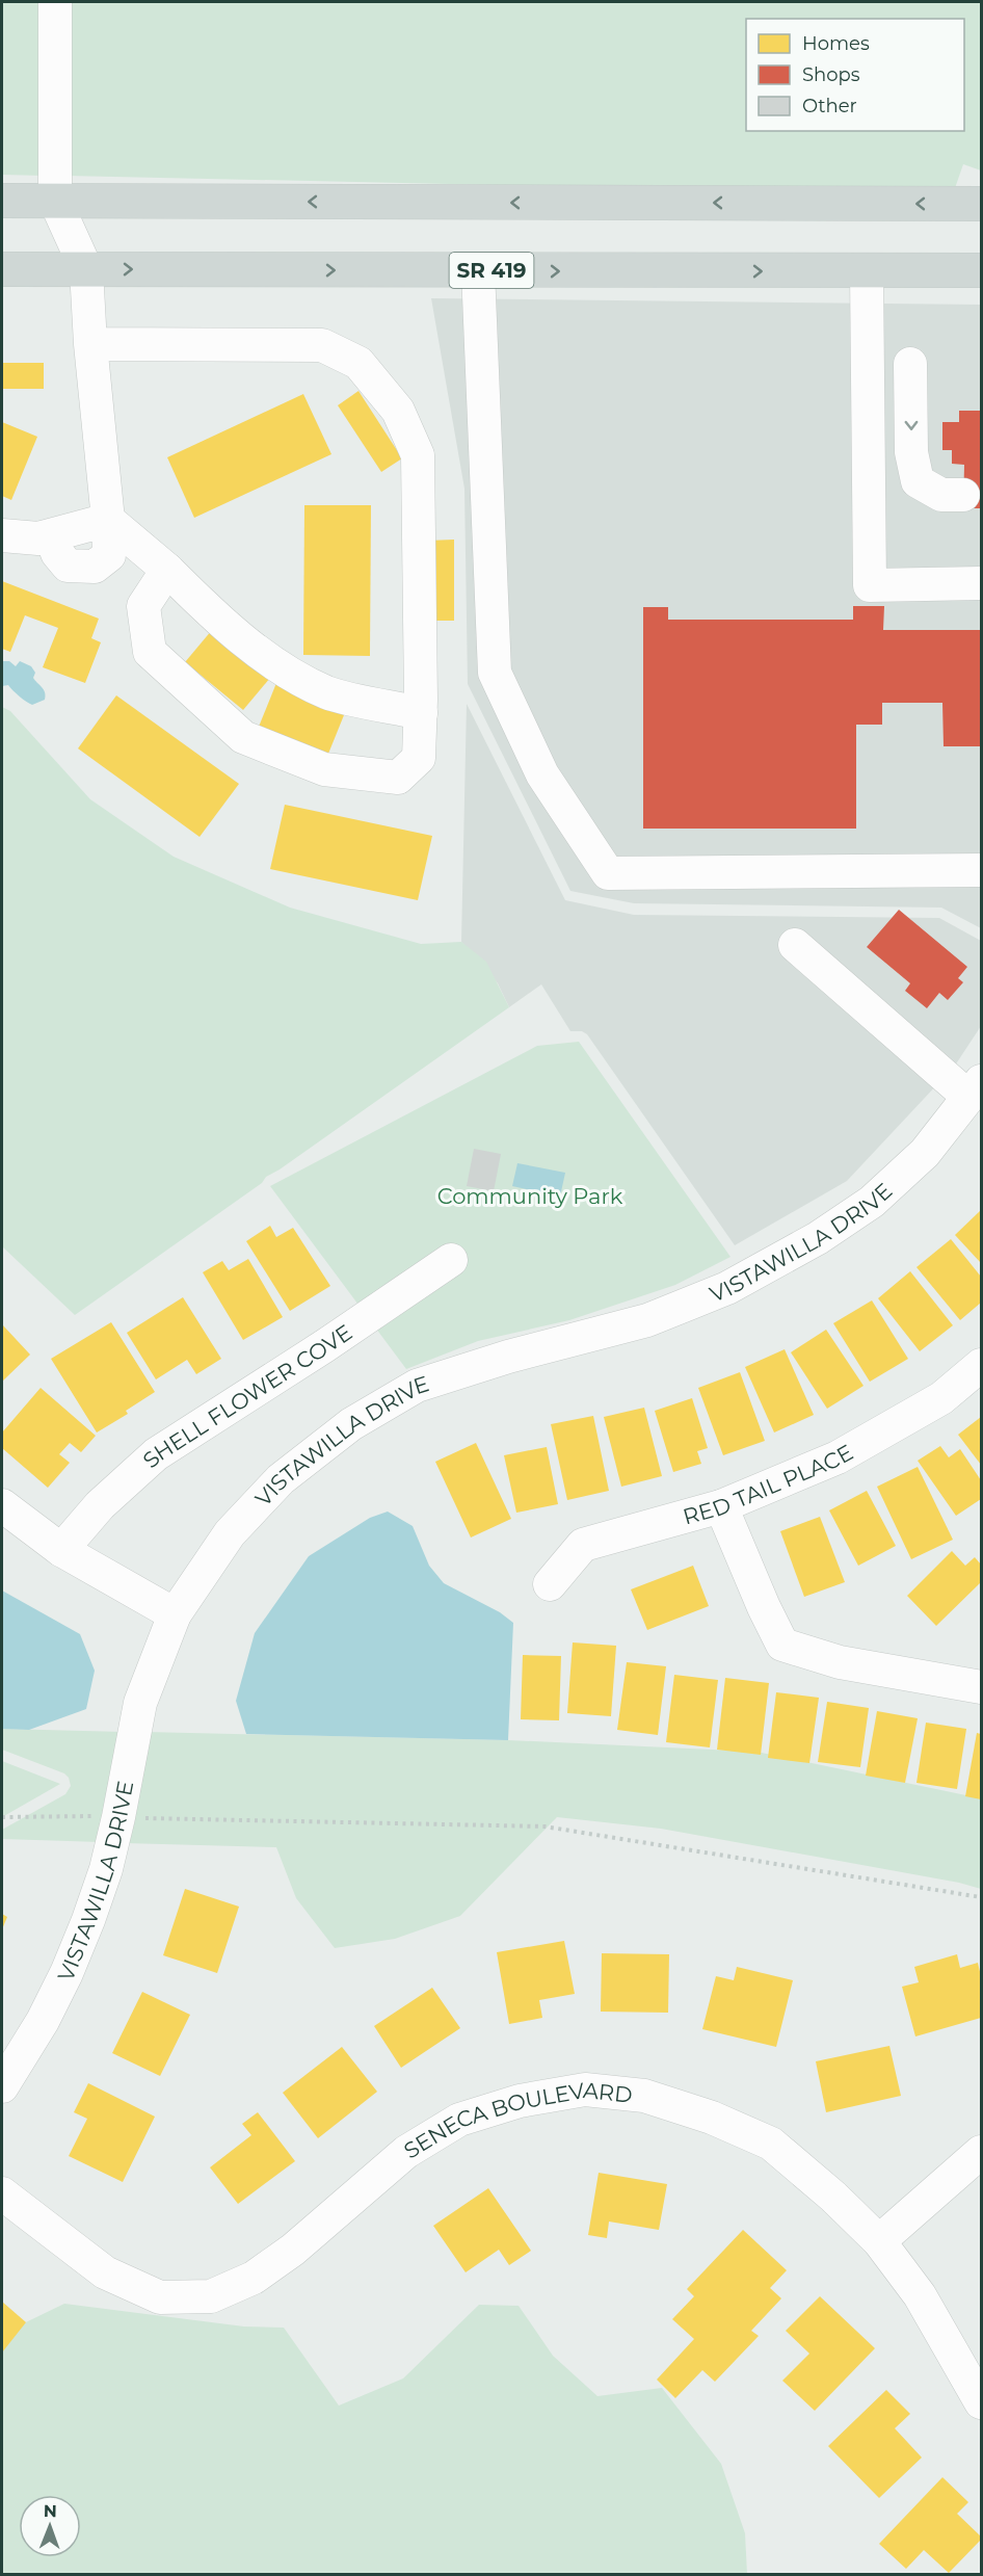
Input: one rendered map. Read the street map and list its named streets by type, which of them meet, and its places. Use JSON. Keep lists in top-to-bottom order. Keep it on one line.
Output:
{"streets":{"main road":["SR 419"],"street":["VISTAWILLA DRIVE","SHELL FLOWER COVE","RED TAIL PLACE","SENECA BOULEVARD"]},"parks":["Community Park"],"legend":["Homes","Shops","Other"],"north":"top"}
